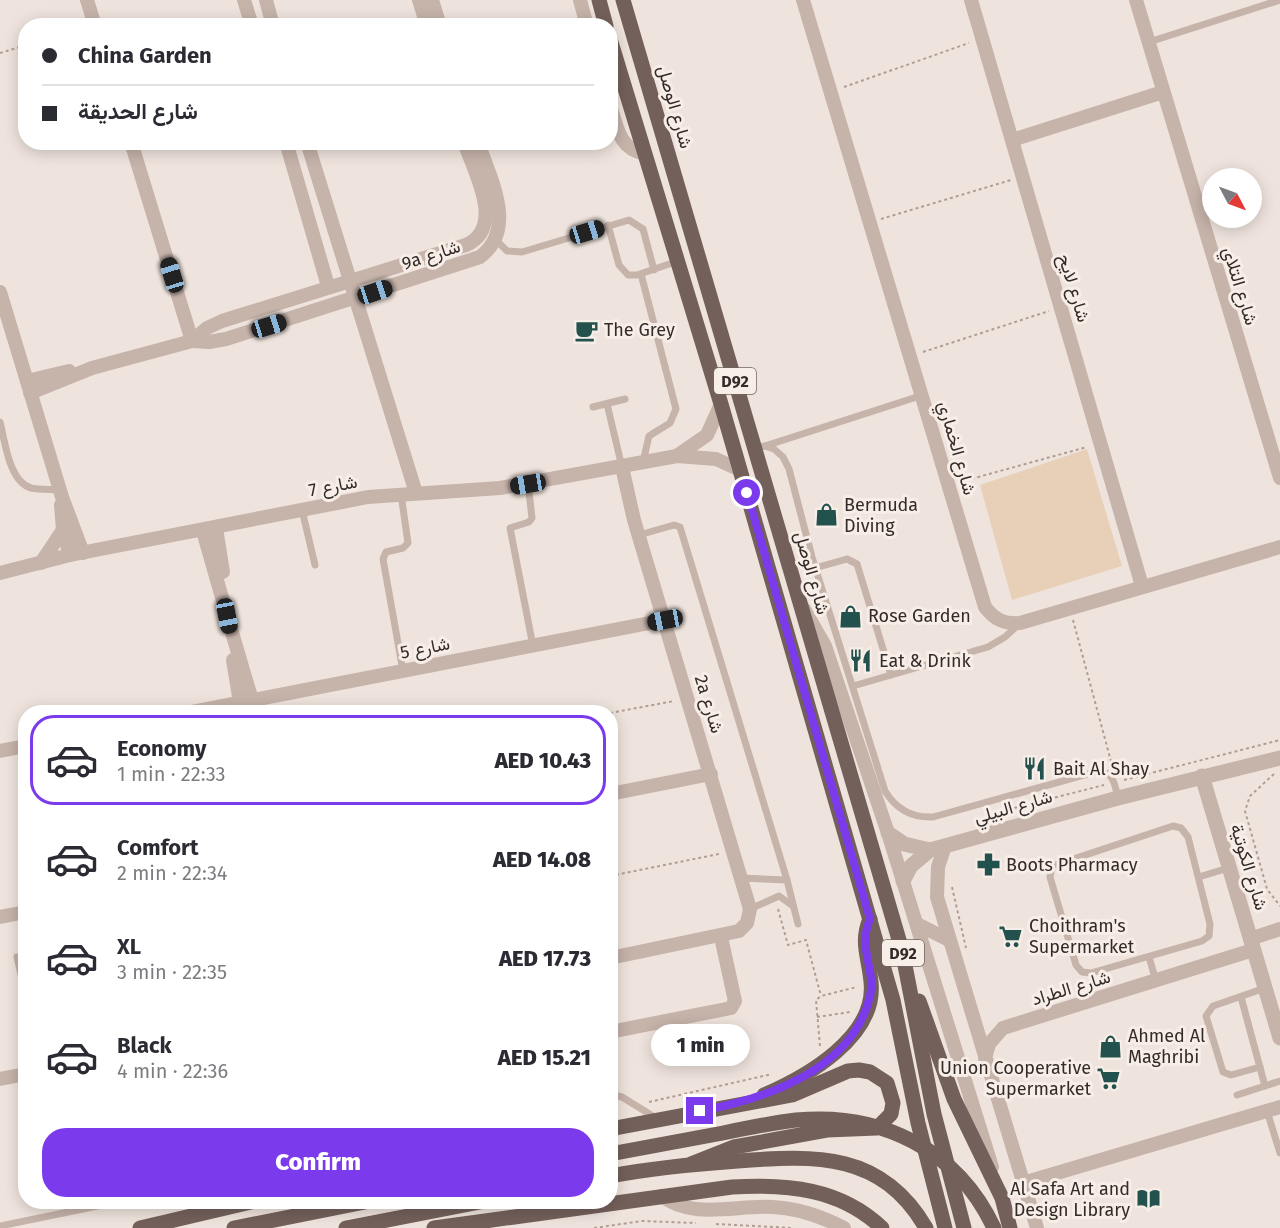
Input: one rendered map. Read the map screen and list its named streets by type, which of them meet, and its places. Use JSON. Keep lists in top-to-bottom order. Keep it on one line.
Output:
{"streets":{"main road":["شارع الوصل","D92"],"street":["9a شارع","شارع التلاي","شارع لايح","شارع الخماري","شارع 7","شارع 5","2a شارع","شارع البيلي","شارع الكوتية","شارع الطراد"]},"crossings":[["D92","شارع 7"],["شارع 7","2a شارع"],["شارع 5","2a شارع"],["شارع البيلي","شارع الكوتية"],["شارع الكوتية","شارع الطراد"]],"places":{"cafe":["The Grey"],"shop":["Bermuda Diving","Rose Garden","Ahmed Al Maghribi"],"restaurant":["Eat & Drink","Bait Al Shay"],"pharmacy":["Boots Pharmacy"],"supermarket":["Choithram's Supermarket","Union Cooperative Supermarket"],"library":["Al Safa Art and Design Library"]},"north":"bottom right","page":{"banner":["China Garden","شارع الحديقة"],"list":[{"name":"Economy","note":"1 min · 22:33","value":"AED 10.43"},{"name":"Comfort","note":"2 min · 22:34","value":"AED 14.08"},{"name":"XL","note":"3 min · 22:35","value":"AED 17.73"},{"name":"Black","note":"4 min · 22:36","value":"AED 15.21"}],"bubble":"1 min","buttons":"Confirm"}}
